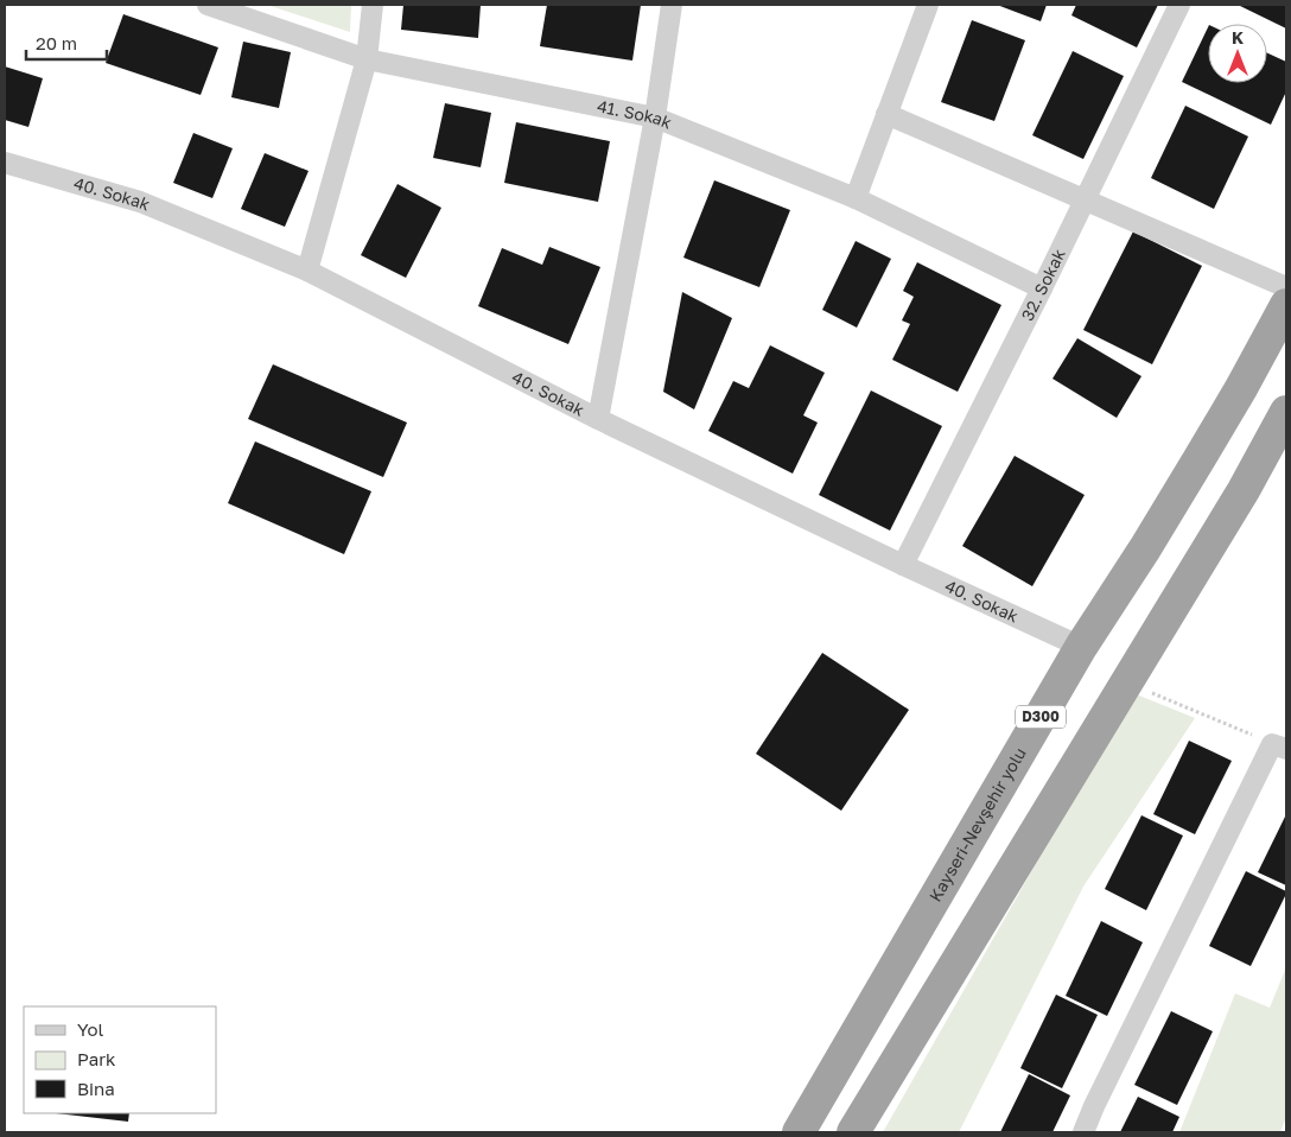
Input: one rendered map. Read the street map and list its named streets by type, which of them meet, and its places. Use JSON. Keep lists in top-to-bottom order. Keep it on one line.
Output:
{"streets":{"highway":["D300","Kayseri-Nevşehir yolu"],"street":["41. Sokak","40. Sokak","32. Sokak"]},"crossings":[["41. Sokak","32. Sokak"],["40. Sokak","32. Sokak"],["40. Sokak","Kayseri-Nevşehir yolu"]],"legend":["Yol","Park","Bina"],"scale_bar":"20 m","north":"top"}
